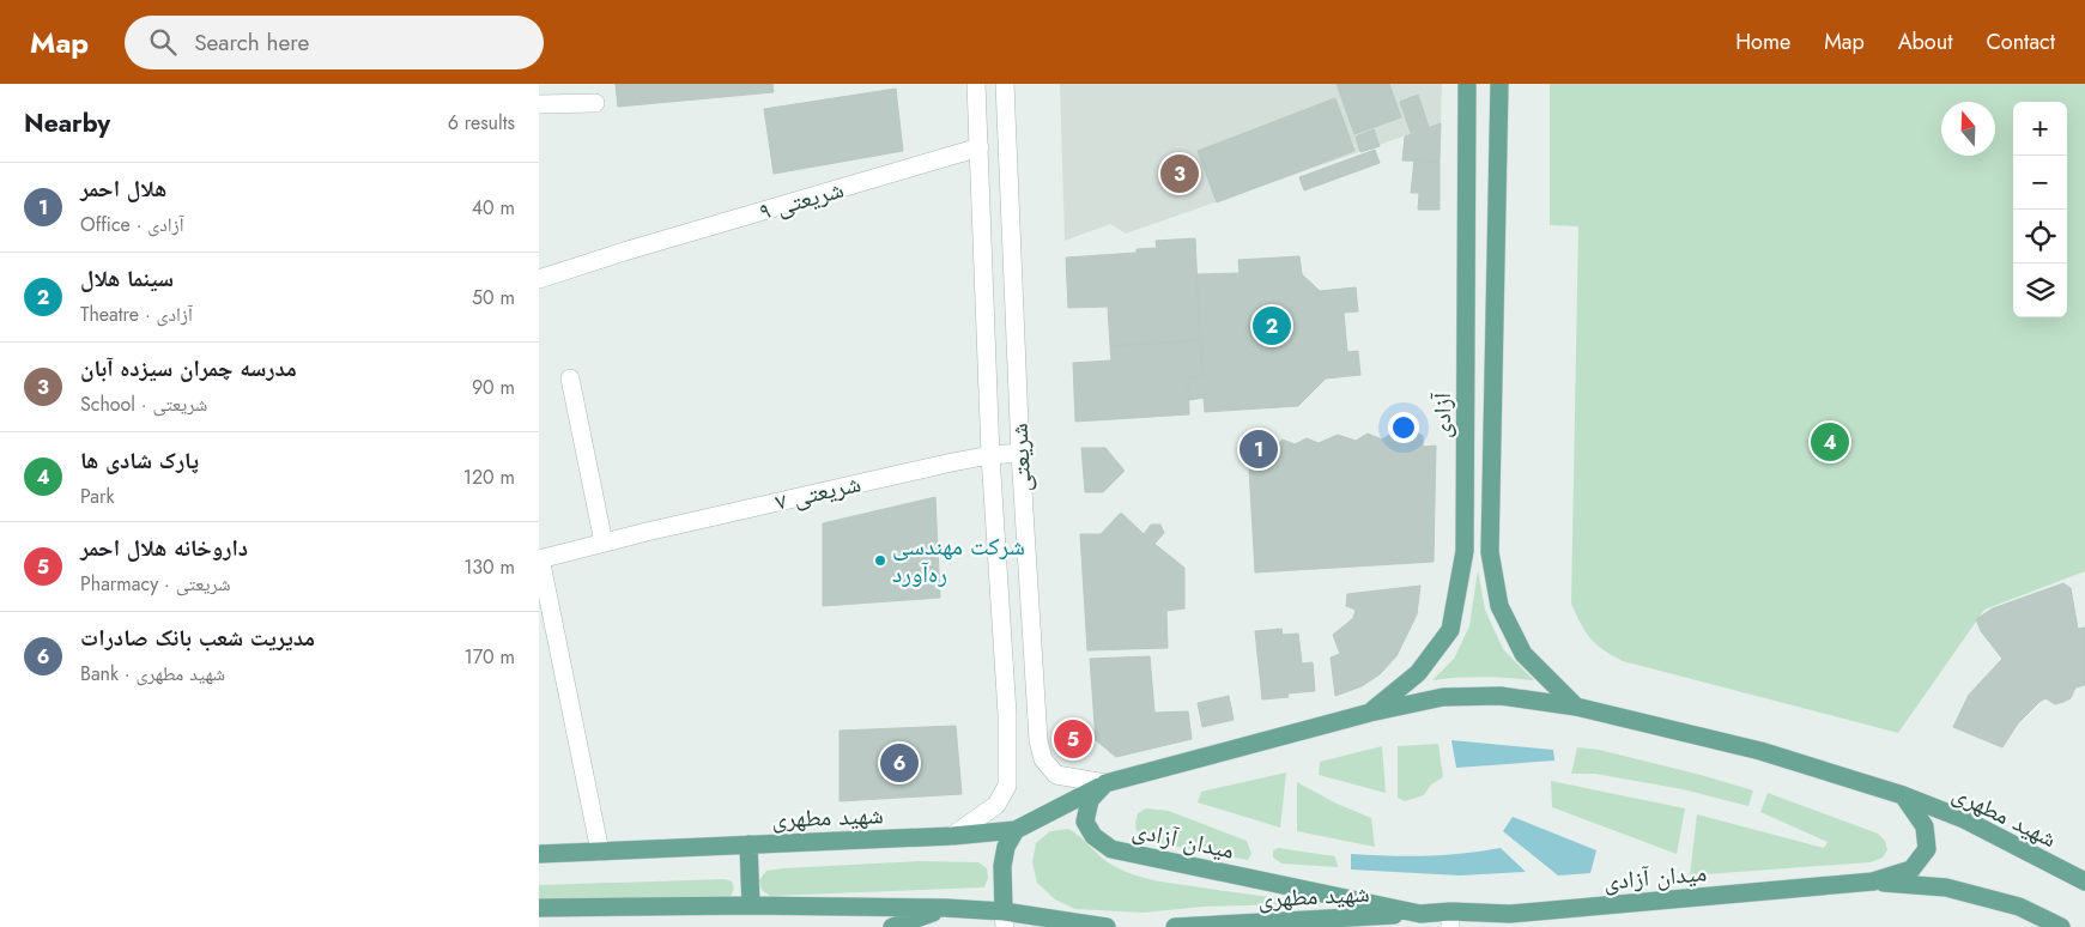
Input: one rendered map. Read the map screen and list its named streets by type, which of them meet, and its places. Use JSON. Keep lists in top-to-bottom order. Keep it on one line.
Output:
{"streets":{"main road":["آزادی","شهید مطهری","میدان آزادی"],"street":["شریعتی ۹","شریعتی","شریعتی ۷"]},"crossings":[["شریعتی","شریعتی ۷"],["شریعتی","شهید مطهری"],["شریعتی","میدان آزادی"],["شهید مطهری","میدان آزادی"]],"places":["شرکت مهندسی ره‌آورد"],"north":"top","page":{"header":"Map","search":"Search here","nav":["Home","Map","About","Contact"],"heading":["Nearby","6 results"],"map_buttons":["+","−"],"pins":["3","2","4","1","5","6"],"list":[{"mark":"1","name":"هلال احمر","note":"Office · آزادی","value":"40 m"},{"mark":"2","name":"سینما هلال","note":"Theatre · آزادی","value":"50 m"},{"mark":"3","name":"مدرسه چمران سیزده آبان","note":"School · شریعتی","value":"90 m"},{"mark":"4","name":"پارک شادی ها","note":"Park","value":"120 m"},{"mark":"5","name":"داروخانه هلال احمر","note":"Pharmacy · شریعتی","value":"130 m"},{"mark":"6","name":"مدیریت شعب بانک صادرات","note":"Bank · شهید مطهری","value":"170 m"}]}}
